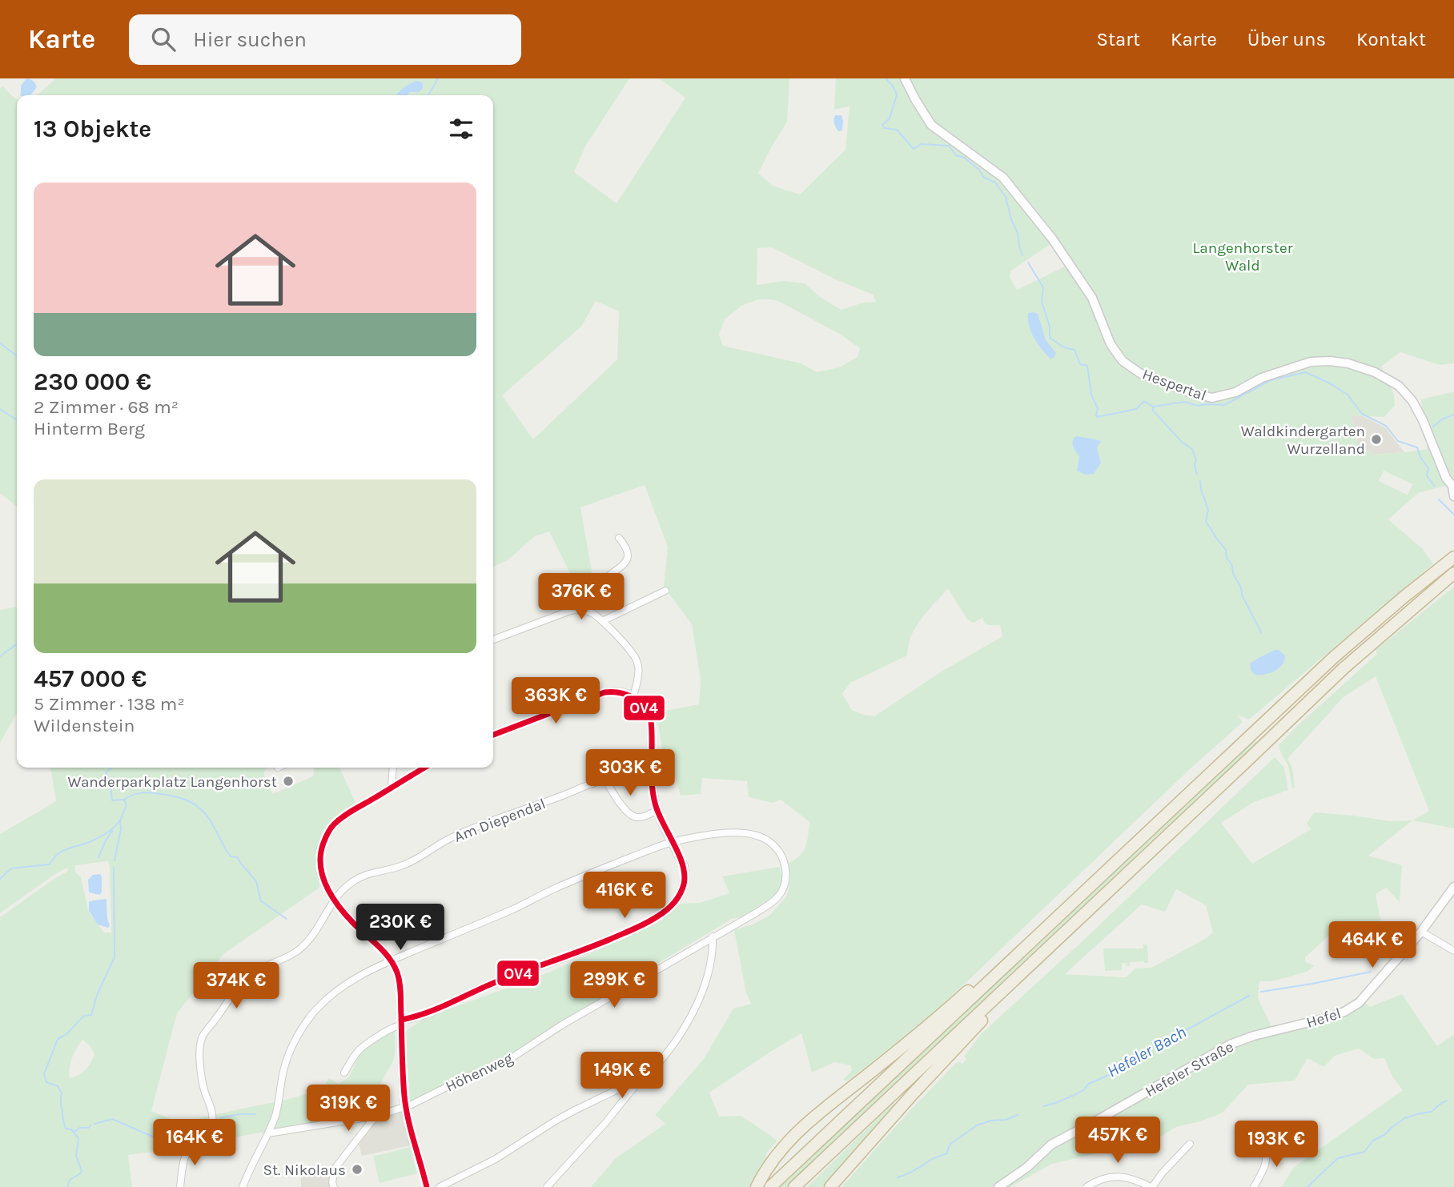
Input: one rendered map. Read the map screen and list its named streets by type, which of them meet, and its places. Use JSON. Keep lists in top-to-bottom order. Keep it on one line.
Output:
{"streets":{"main road":["Hespertal","Hefel","Hefeler Straße"],"street":["Am Diependal","Höhenweg"]},"crossings":[["Hefel","Hefeler Straße"]],"water":["Hefeler Bach"],"parks":["Langenhorster Wald"],"places":["Waldkindergarten Wurzelland","Wanderparkplatz Langenhorst","St. Nikolaus"],"lines":["transit line OV4"],"page":{"header":"Karte","search":"Hier suchen","nav":["Start","Karte","Über uns","Kontakt"],"heading":"13 Objekte","list":[{"name":"230 000 €","note":"2 Zimmer · 68 m² · Hinterm Berg"},{"name":"457 000 €","note":"5 Zimmer · 138 m² · Wildenstein"}],"price":["376K €","363K €","303K €","416K €","230K €","464K €","299K €","374K €","149K €","319K €","457K €","164K €","193K €"]}}
